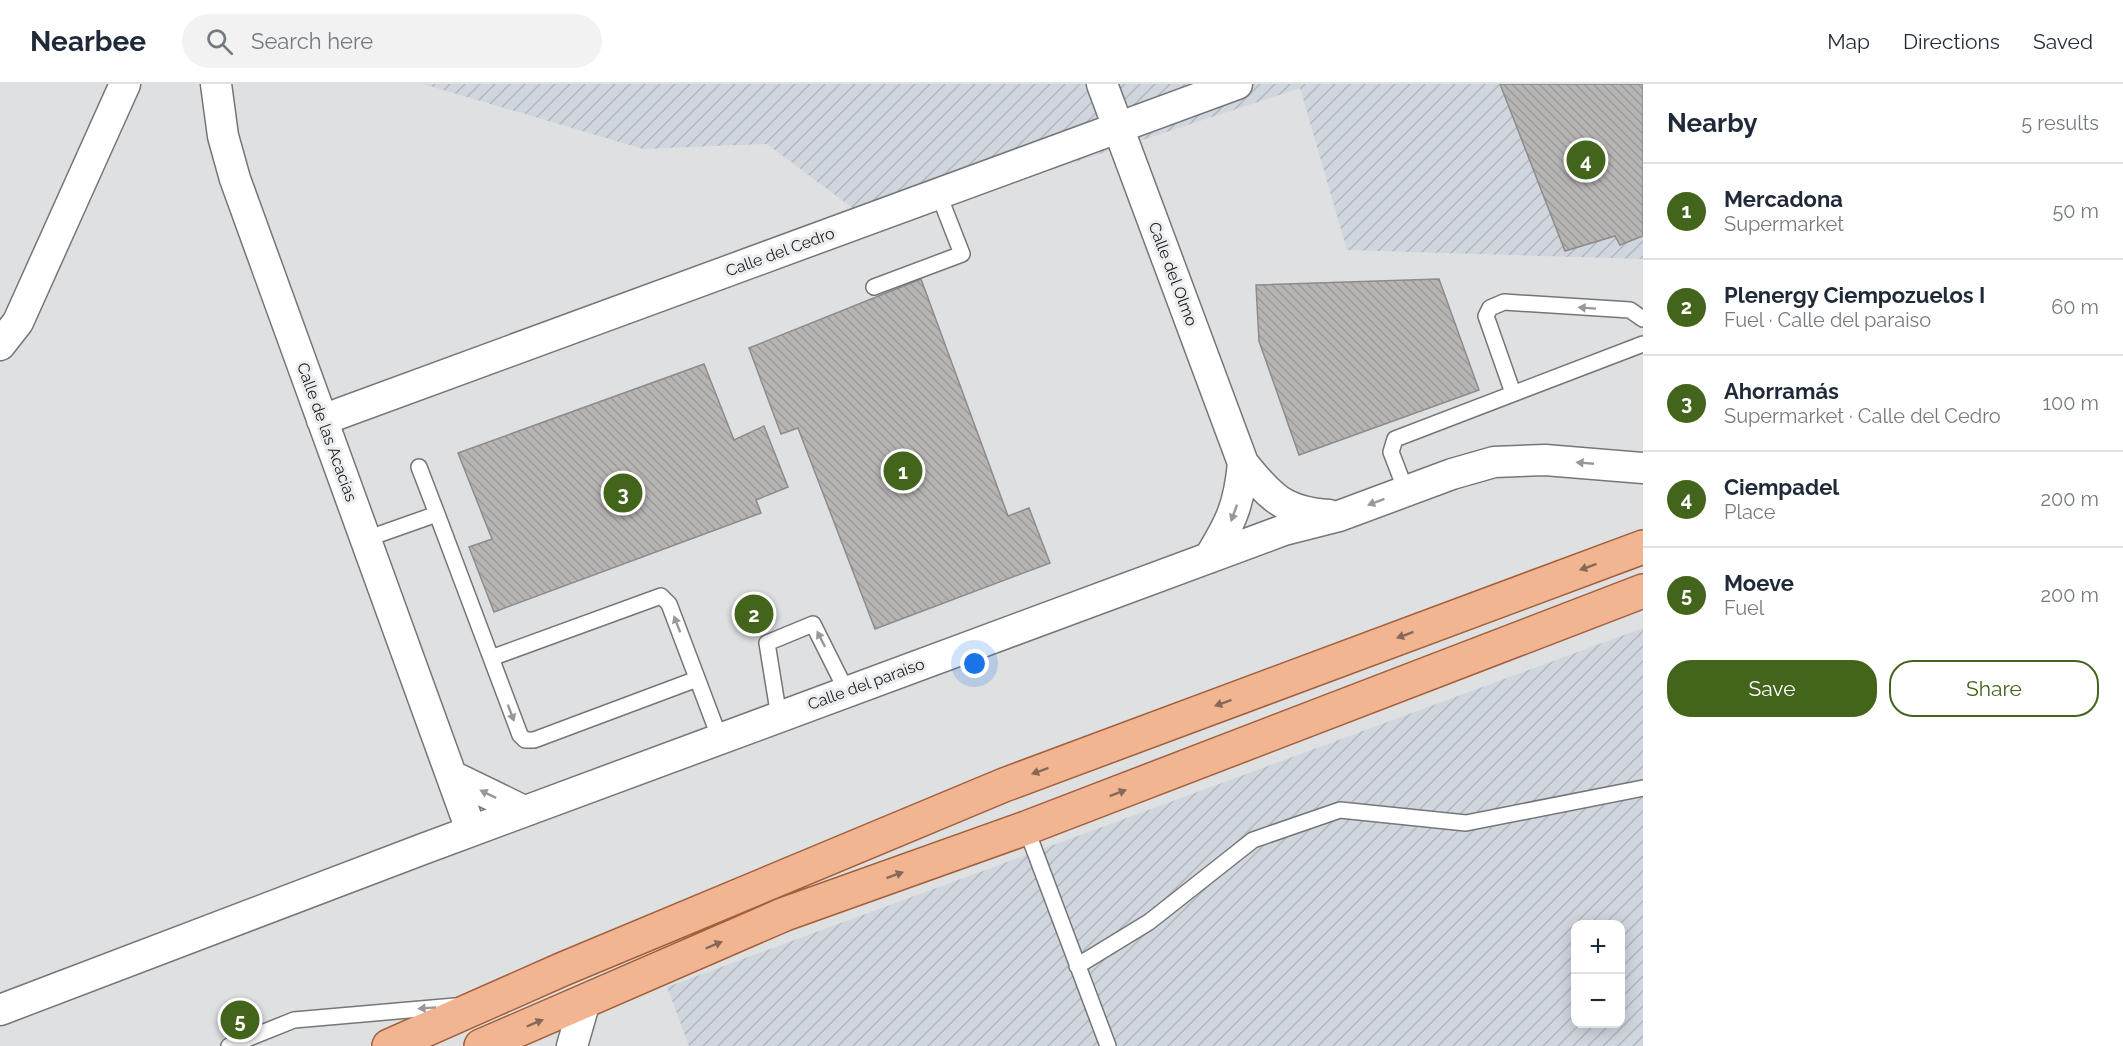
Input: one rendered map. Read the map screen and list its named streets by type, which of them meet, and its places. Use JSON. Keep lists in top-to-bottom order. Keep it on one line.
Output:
{"streets":{"street":["Calle del Cedro","Calle del Olmo","Calle de las Acacias","Calle del paraiso"]},"crossings":[["Calle del Cedro","Calle del Olmo"],["Calle del Cedro","Calle de las Acacias"],["Calle del Olmo","Calle del paraiso"],["Calle de las Acacias","Calle del paraiso"]],"page":{"header":"Nearbee","search":"Search here","nav":["Map","Directions","Saved"],"heading":["Nearby","5 results"],"pins":["4","1","3","2","5"],"list":[{"mark":"1","name":"Mercadona","note":"Supermarket","value":"50 m"},{"mark":"2","name":"Plenergy Ciempozuelos I","note":"Fuel · Calle del paraiso","value":"60 m"},{"mark":"3","name":"Ahorramás","note":"Supermarket · Calle del Cedro","value":"100 m"},{"mark":"4","name":"Ciempadel","note":"Place","value":"200 m"},{"mark":"5","name":"Moeve","note":"Fuel","value":"200 m"}],"buttons":["Save","Share"],"map_buttons":["+","−"]}}
